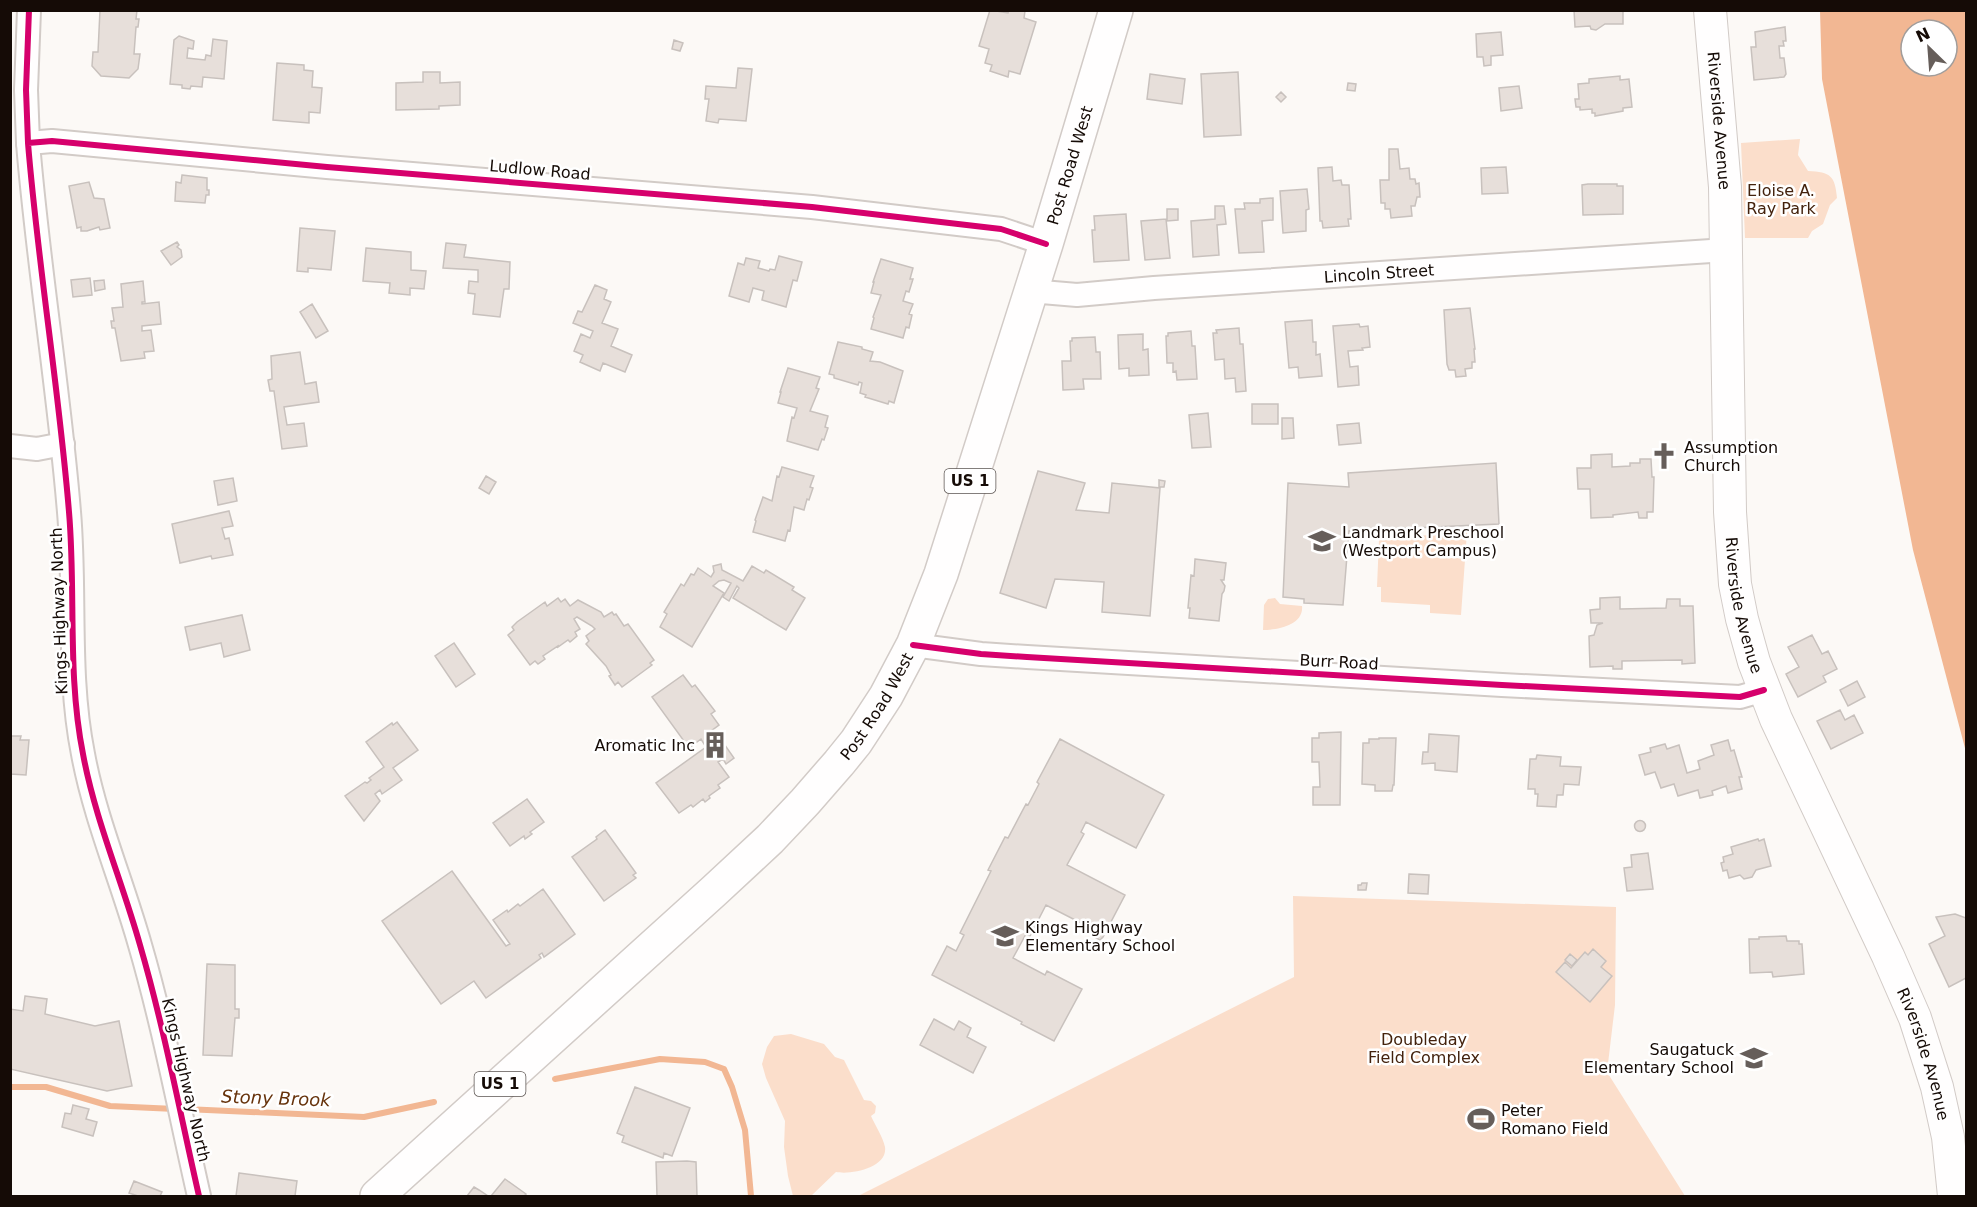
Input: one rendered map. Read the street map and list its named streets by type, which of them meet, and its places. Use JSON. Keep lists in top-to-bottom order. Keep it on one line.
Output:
{"streets":{"main road":["Riverside Avenue","Post Road West","US 1"],"street":["Ludlow Road","Lincoln Street","Kings Highway North","Burr Road"]},"crossings":[["Riverside Avenue","Lincoln Street"],["Riverside Avenue","Burr Road"],["Post Road West","Ludlow Road"],["Post Road West","Lincoln Street"],["Post Road West","Burr Road"],["Ludlow Road","Kings Highway North"]],"water":["Stony Brook"],"parks":["Eloise A. Ray Park","Doubleday Field Complex"],"places":{"church":["Assumption Church"],"school or university":["Landmark Preschool (Westport Campus)","Kings Highway Elementary School","Saugatuck Elementary School"],"building":["Aromatic Inc"],"sports":["Peter Romano Field"]},"north":"top left"}
